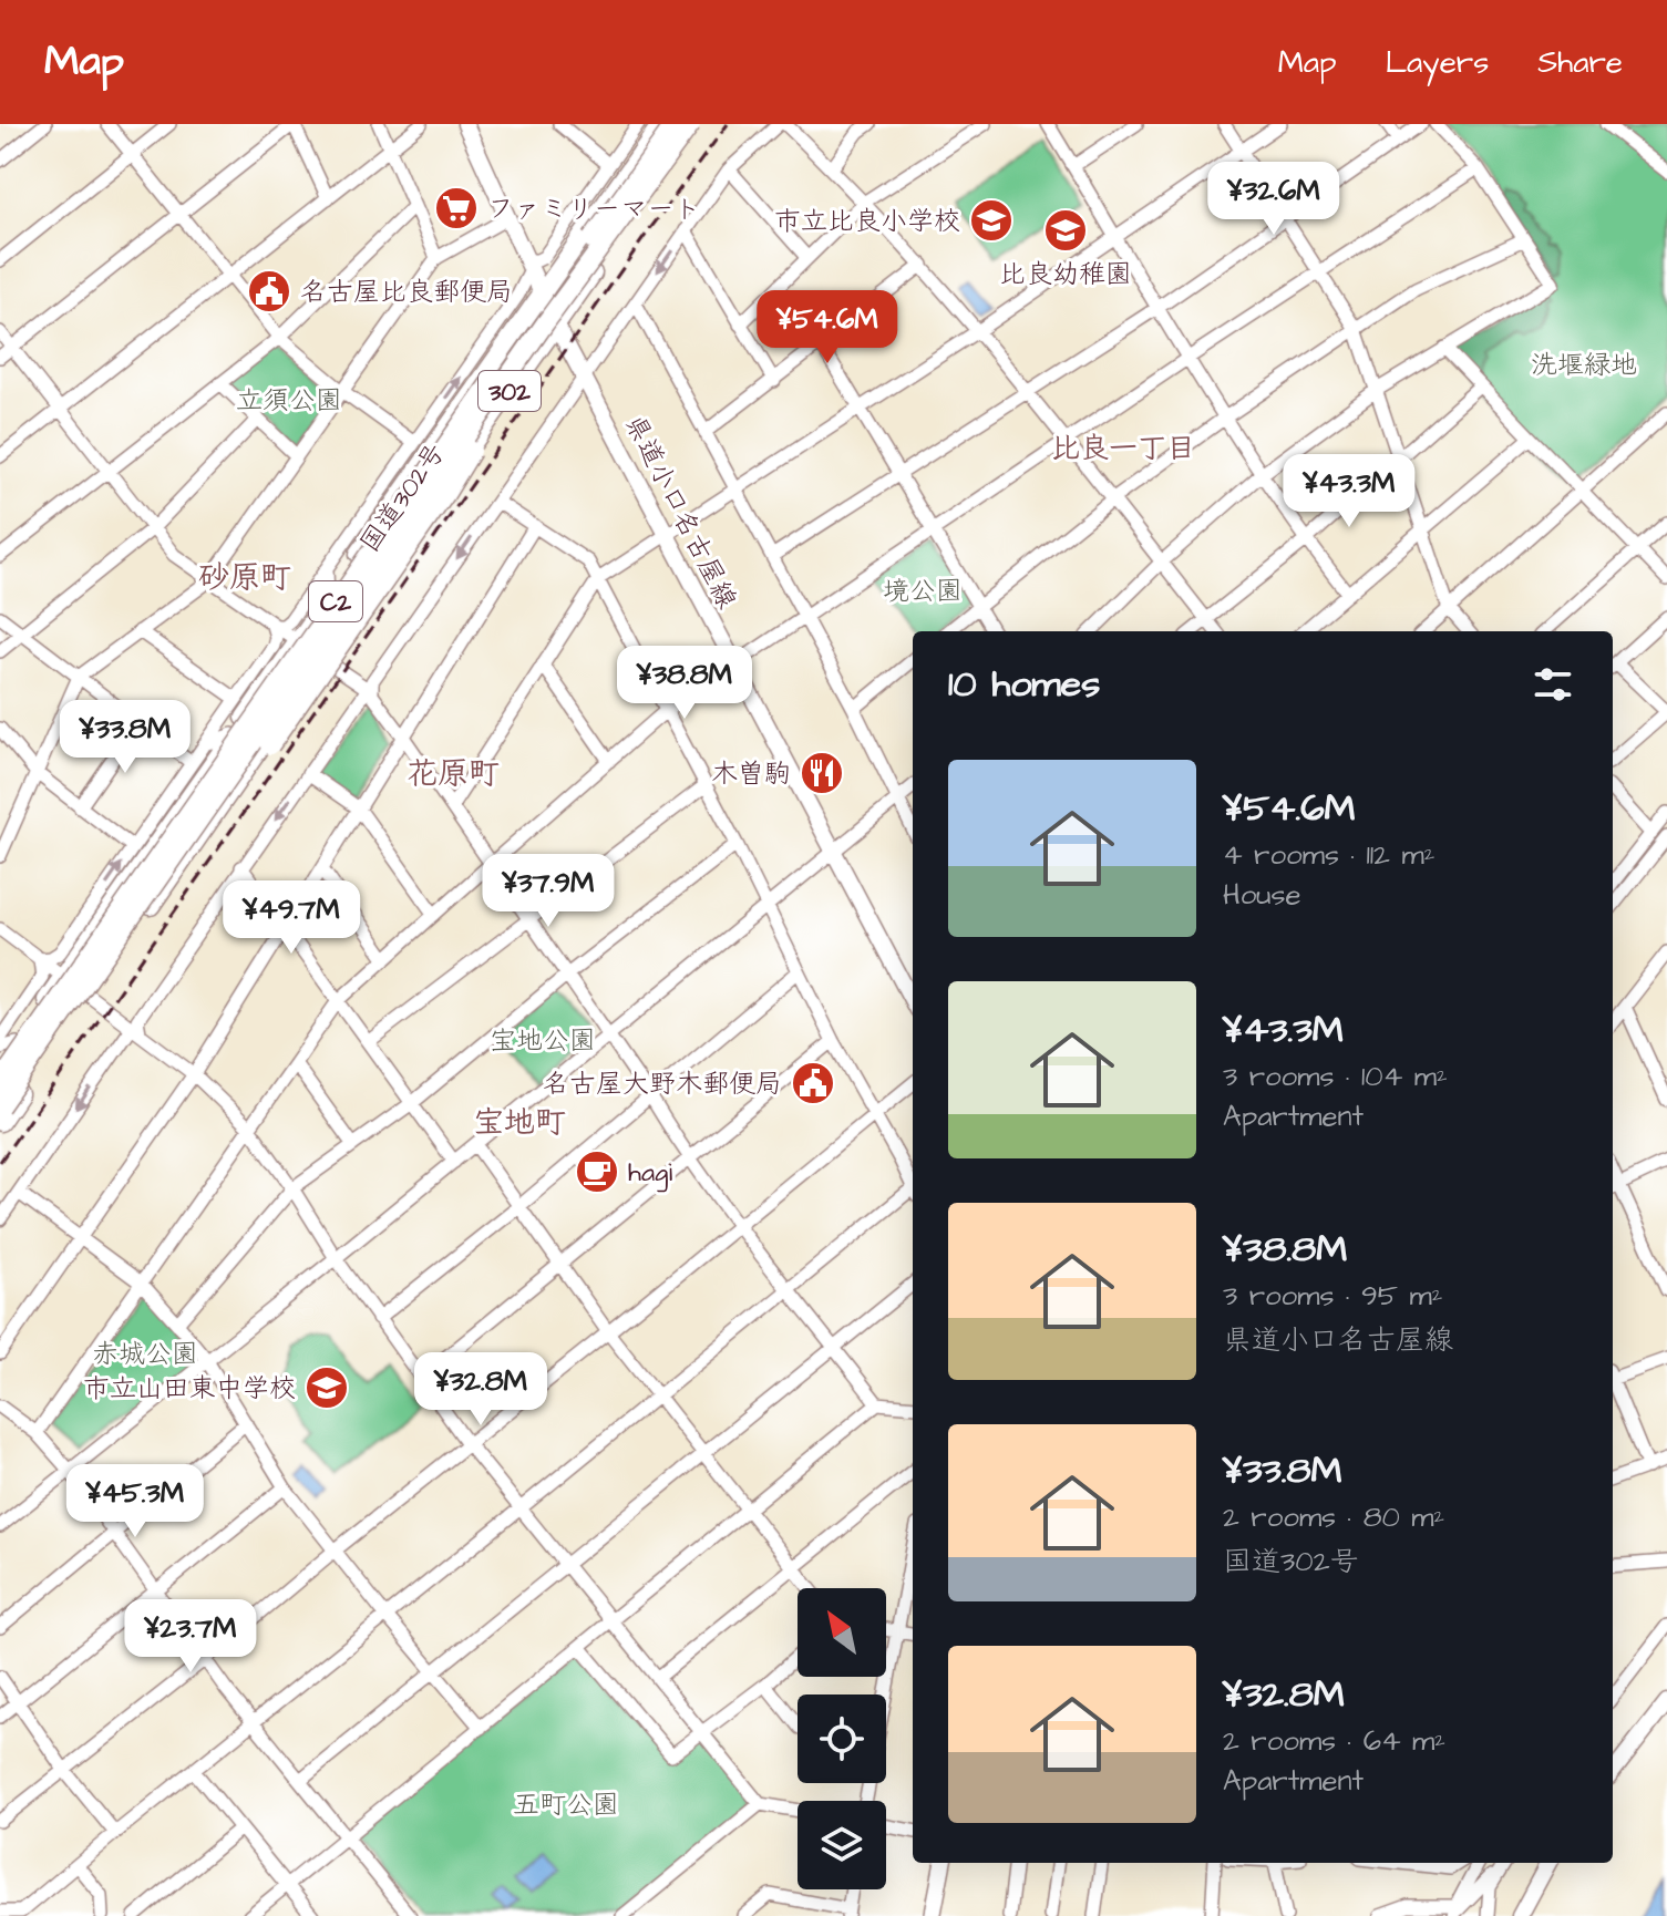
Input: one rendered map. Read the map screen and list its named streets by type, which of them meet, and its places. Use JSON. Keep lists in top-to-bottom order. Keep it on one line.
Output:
{"streets":{"highway":["302","国道302号","C2"],"main road":["県道小口名古屋線"]},"crossings":[["国道302号","県道小口名古屋線"]],"districts":["比良一丁目","砂原町","花原町","宝地町"],"parks":["洗堰緑地","立須公園","境公園","宝地公園","赤城公園","五町公園"],"places":{"supermarket":["ファミリーマート"],"school or university":["市立比良小学校","比良幼稚園","市立山田東中学校"],"public building":["名古屋比良郵便局","名古屋大野木郵便局"],"restaurant":["木曽駒"],"cafe":["hagi"]},"north":"top left","page":{"header":"Map","nav":["Map","Layers","Share"],"price":["¥32.6M","¥54.6M","¥43.3M","¥38.8M","¥33.8M","¥37.9M","¥49.7M","¥32.8M","¥45.3M","¥23.7M"],"heading":"10 homes","list":[{"name":"¥54.6M","note":"4 rooms · 112 m² · House"},{"name":"¥43.3M","note":"3 rooms · 104 m² · Apartment"},{"name":"¥38.8M","note":"3 rooms · 95 m² · 県道小口名古屋線"},{"name":"¥33.8M","note":"2 rooms · 80 m² · 国道302号"},{"name":"¥32.8M","note":"2 rooms · 64 m² · Apartment"}]}}
